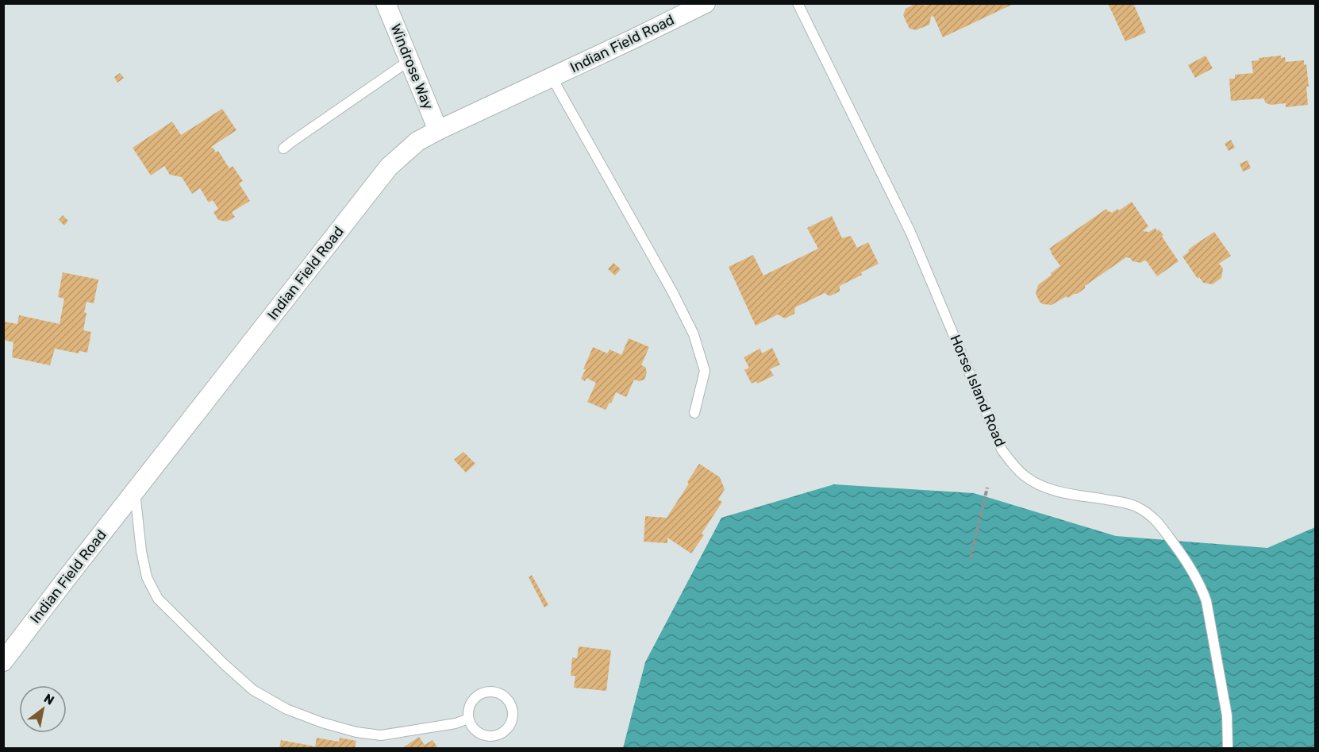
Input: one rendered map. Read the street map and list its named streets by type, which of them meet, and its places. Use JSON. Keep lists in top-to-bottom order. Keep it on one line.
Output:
{"streets":{"street":["Indian Field Road","Windrose Way"],"lane":["Horse Island Road"]},"crossings":[["Indian Field Road","Windrose Way"]],"north":"top right"}
